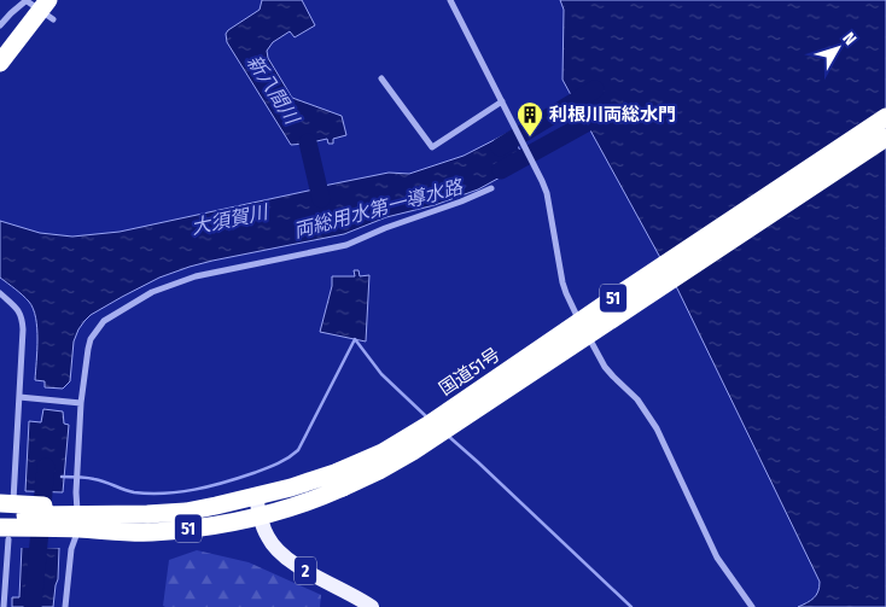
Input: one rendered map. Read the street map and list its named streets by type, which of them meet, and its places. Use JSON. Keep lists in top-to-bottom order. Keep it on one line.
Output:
{"streets":{"highway":["51","国道51号"],"main road":["2"]},"crossings":[["国道51号","2"]],"water":["新八間川","両総用水第一導水路","大須賀川"],"places":{"building":["利根川両総水門"]},"north":"top right"}
